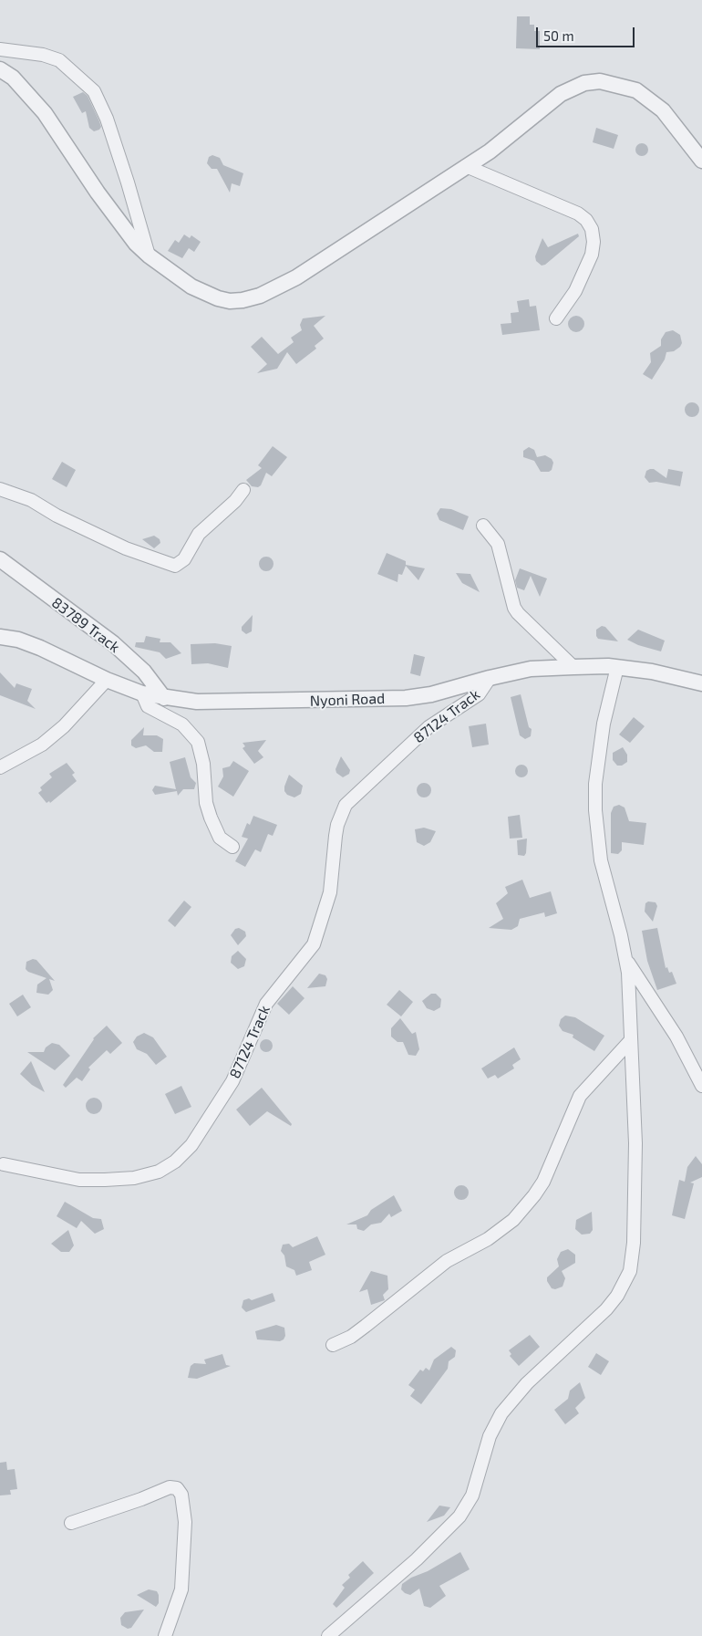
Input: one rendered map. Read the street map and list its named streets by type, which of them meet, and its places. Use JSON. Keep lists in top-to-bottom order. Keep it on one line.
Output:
{"streets":{"street":["83789 Track","Nyoni Road","87124 Track"]},"crossings":[["83789 Track","Nyoni Road"],["Nyoni Road","87124 Track"]],"scale_bar":"50 m"}
